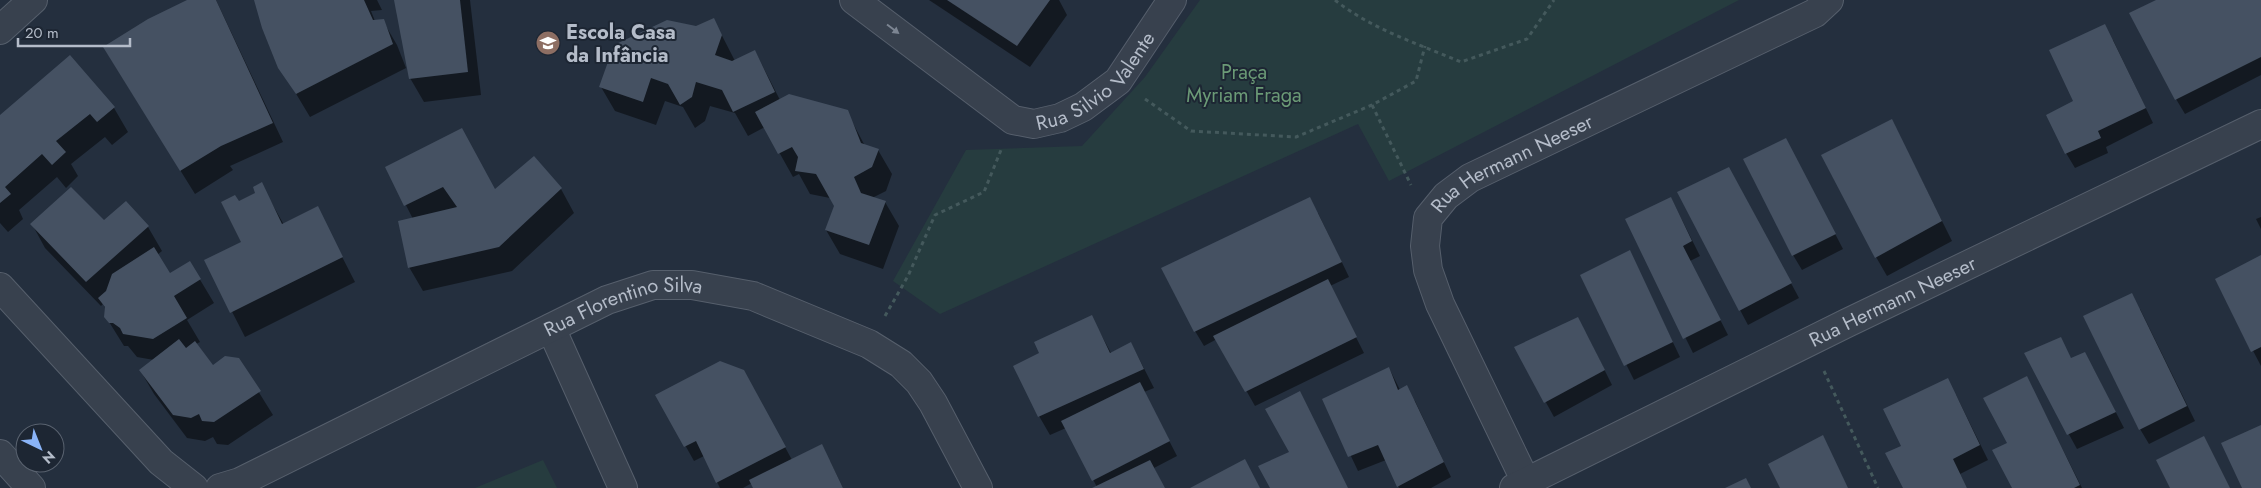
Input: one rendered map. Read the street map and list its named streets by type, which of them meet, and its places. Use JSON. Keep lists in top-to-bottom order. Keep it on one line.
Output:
{"streets":{"street":["Rua Silvio Valente","Rua Hermann Neeser","Rua Florentino Silva"]},"one_way":["Rua Silvio Valente"],"parks":["Praça Myriam Fraga"],"places":{"school or university":["Escola Casa da Infância"]},"scale_bar":"20 m","north":"bottom right"}
